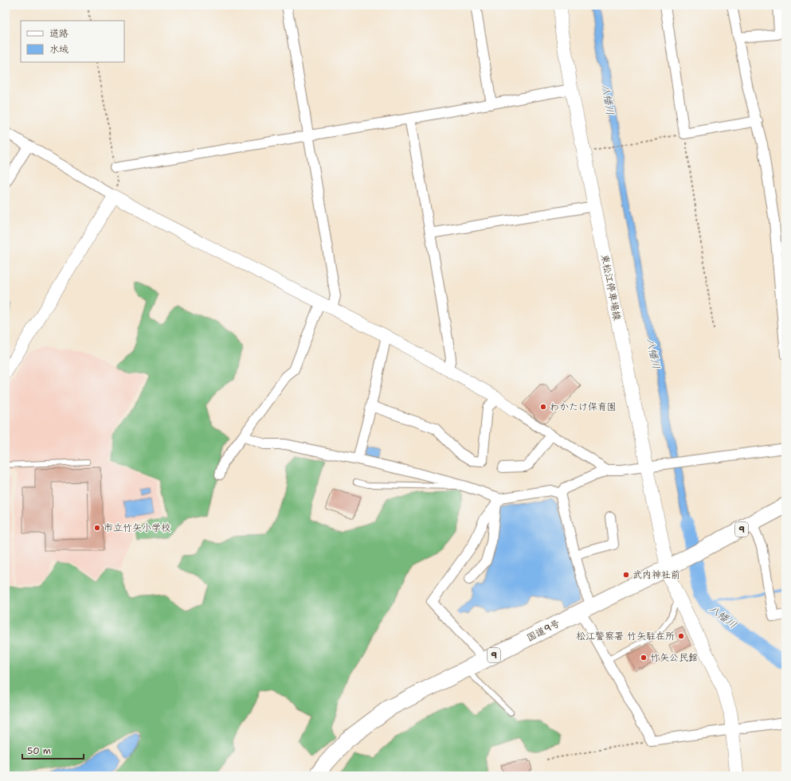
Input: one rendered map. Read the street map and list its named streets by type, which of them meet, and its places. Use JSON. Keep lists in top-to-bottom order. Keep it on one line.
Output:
{"streets":{"highway":["9","国道9号"],"main road":["東松江停車場線"]},"crossings":[["東松江停車場線","国道9号"]],"water":["八幡川"],"places":["わかたけ保育園","市立竹矢小学校","武内神社前","松江警察署 竹矢駐在所","竹矢公民館"],"legend":["道路","水域"],"scale_bar":"50 m"}
